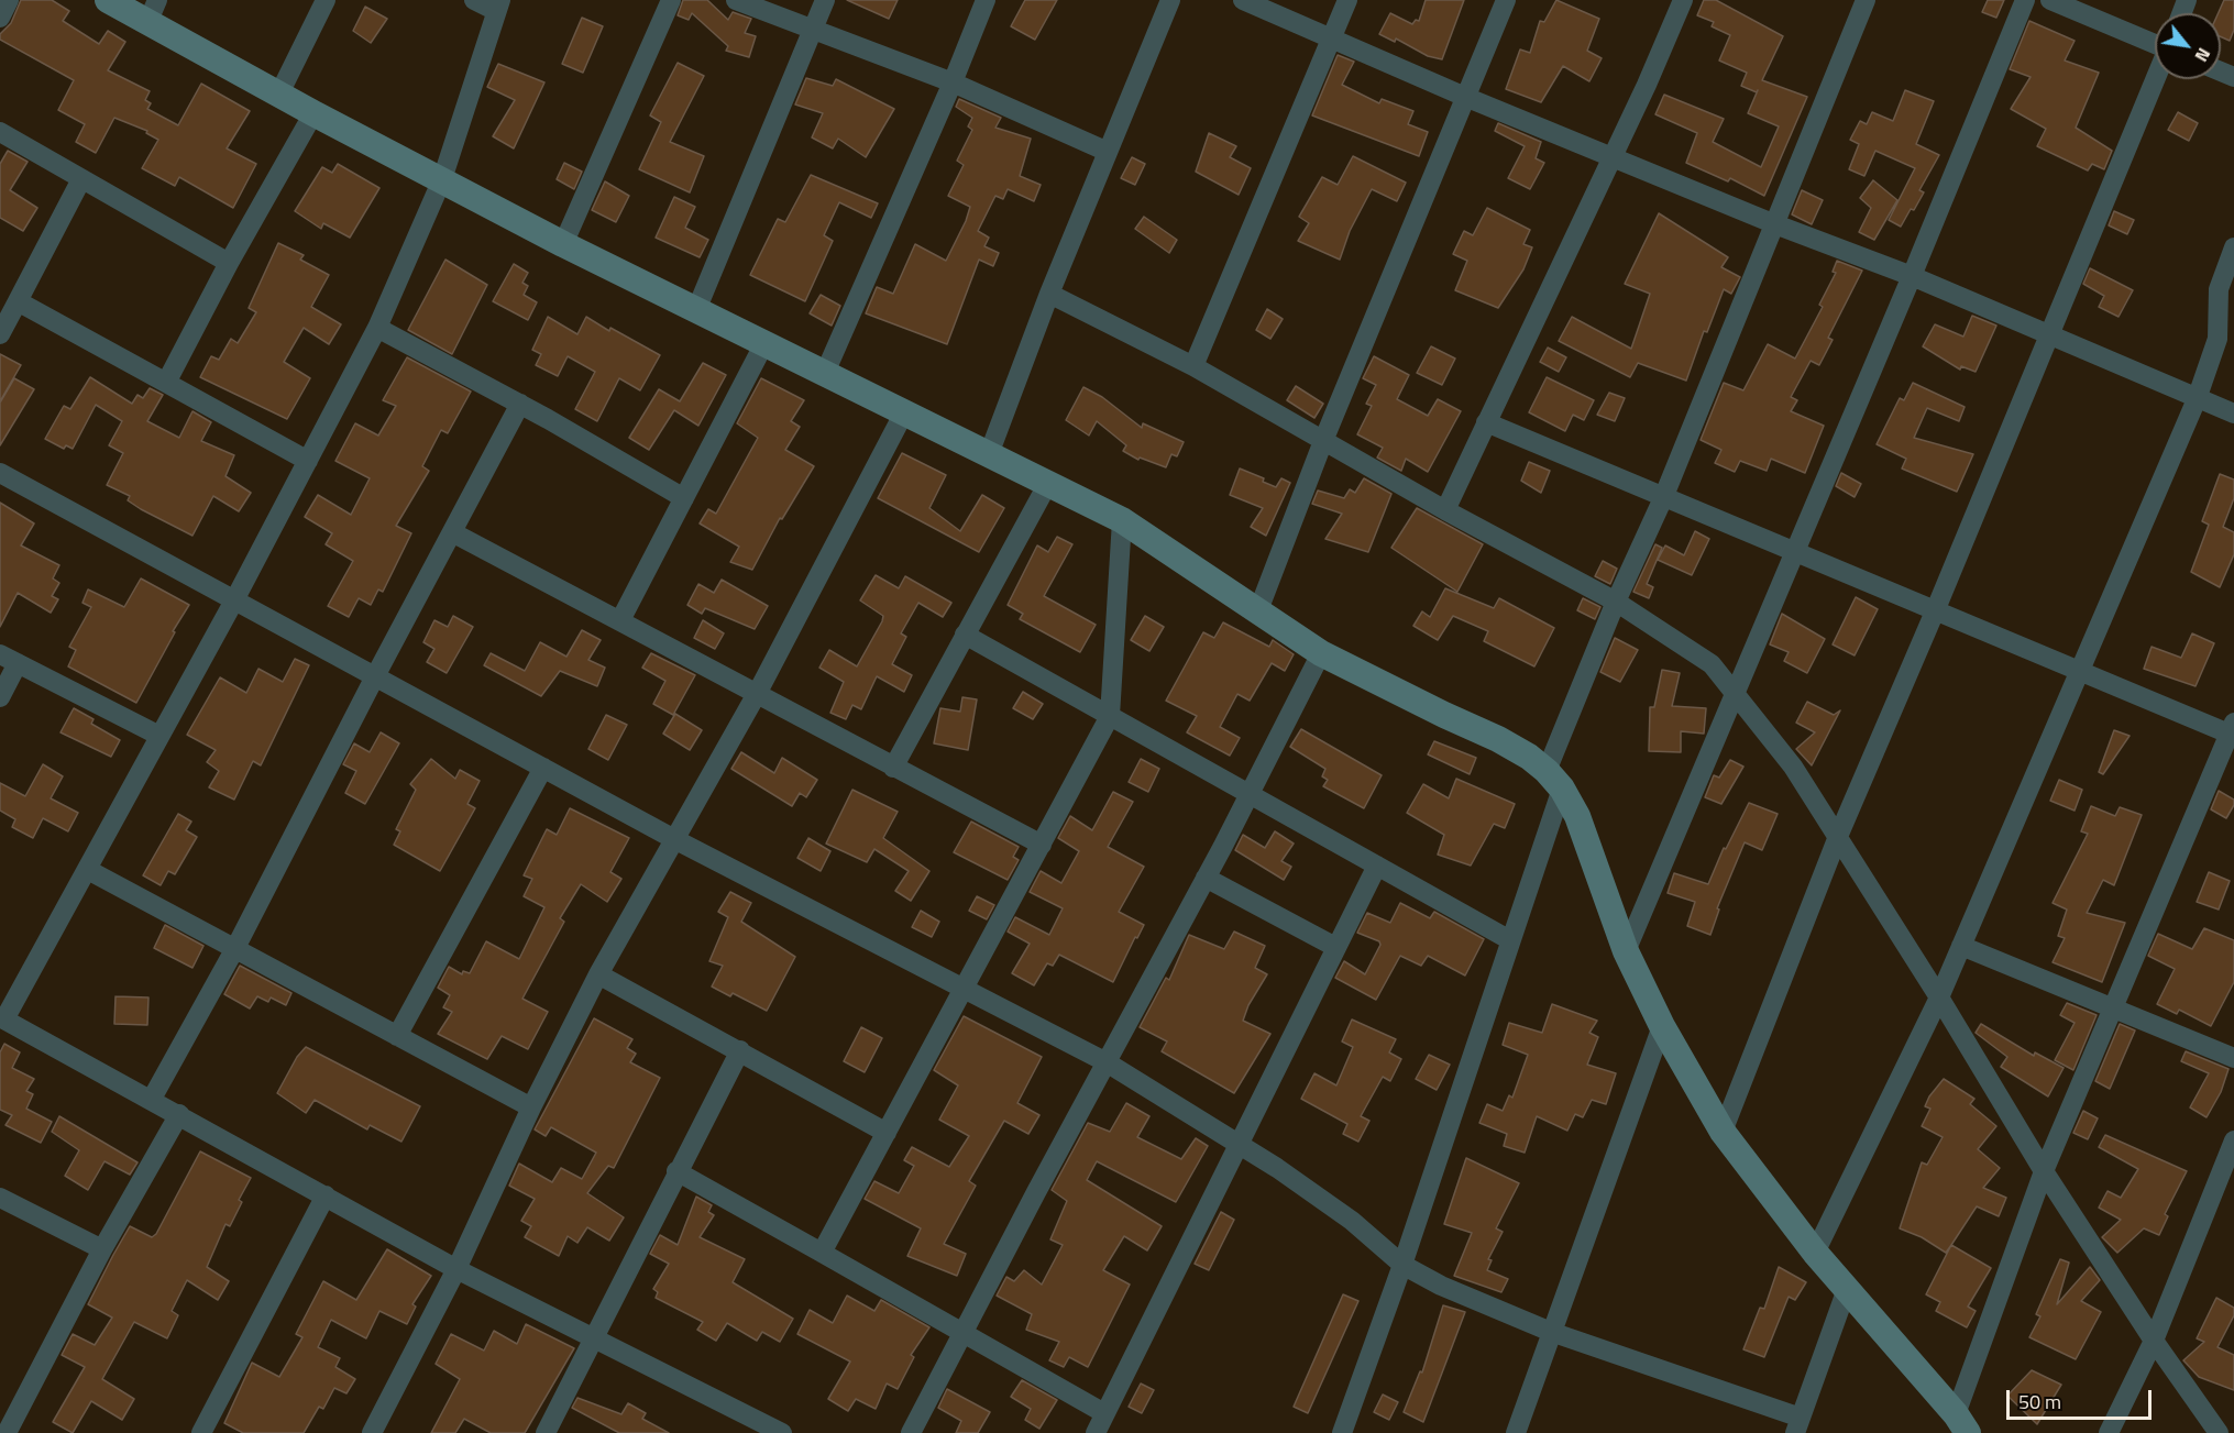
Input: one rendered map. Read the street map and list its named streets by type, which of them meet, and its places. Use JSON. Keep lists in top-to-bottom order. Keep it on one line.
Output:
{"scale_bar":"50 m","north":"bottom right"}
